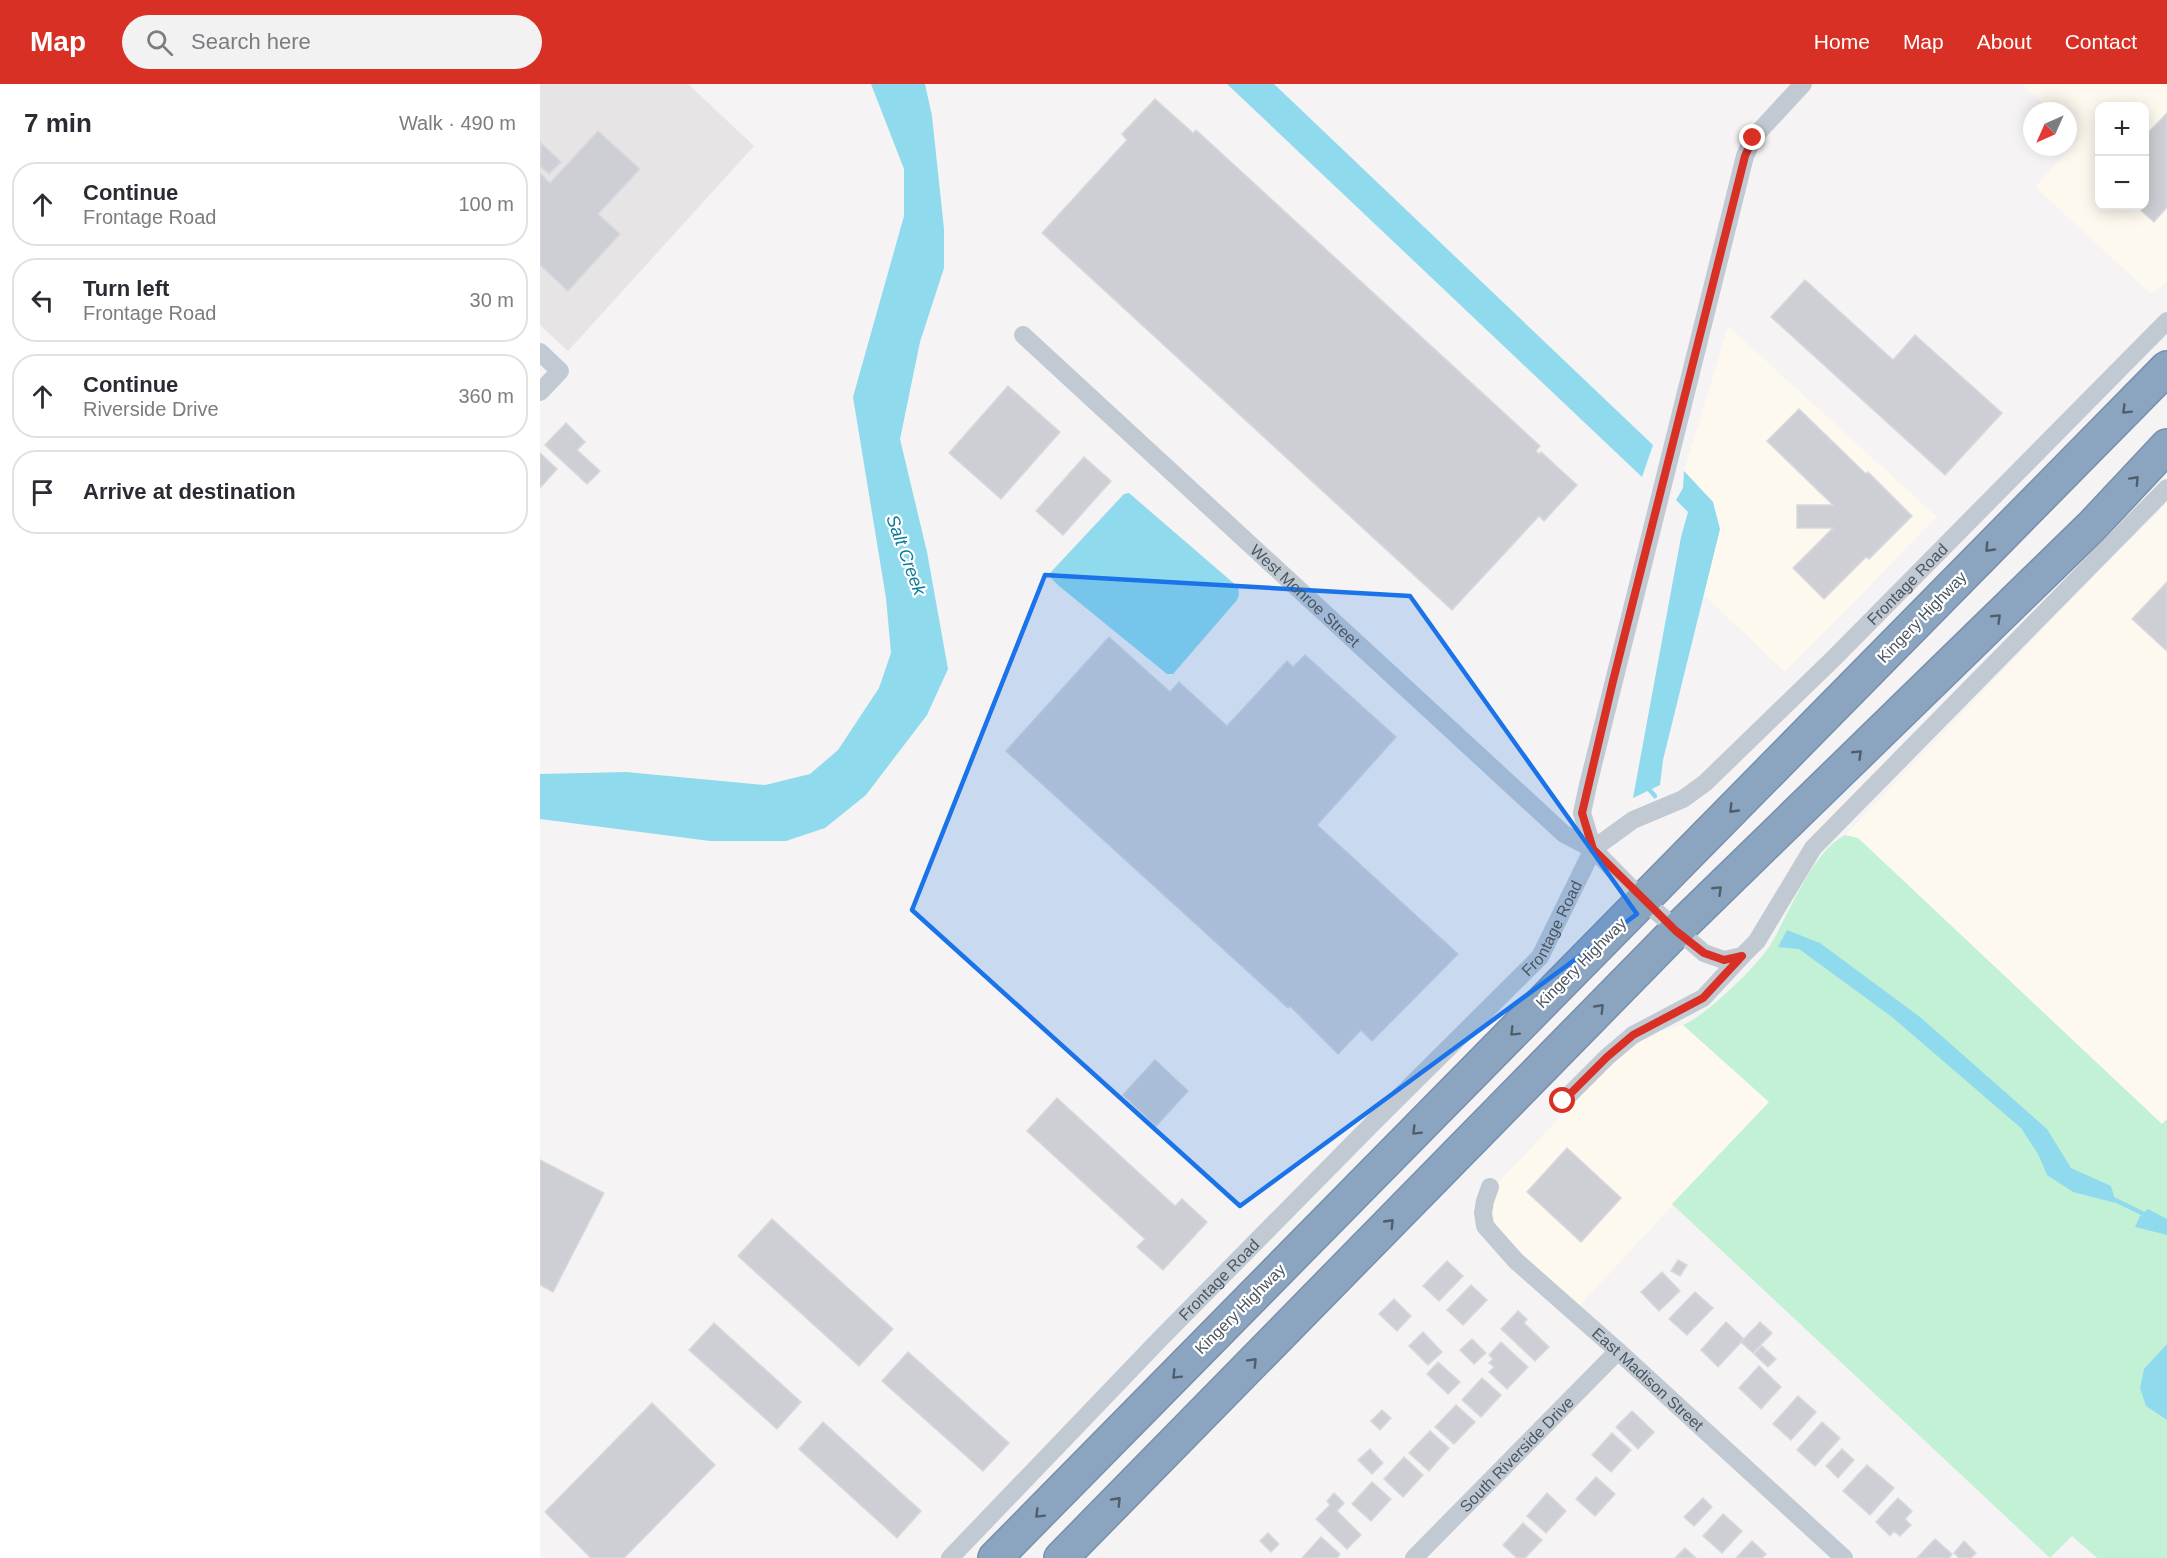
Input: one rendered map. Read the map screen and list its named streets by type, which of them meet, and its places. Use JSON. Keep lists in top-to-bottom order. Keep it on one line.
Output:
{"streets":{"highway":["Kingery Highway"],"street":["Frontage Road","West Monroe Street","East Madison Street","South Riverside Drive"]},"crossings":[["Frontage Road","West Monroe Street"],["East Madison Street","South Riverside Drive"]],"water":["Salt Creek"],"north":"bottom left","page":{"header":"Map","search":"Search here","nav":["Home","Map","About","Contact"],"heading":["7 min","Walk · 490 m"],"map_buttons":["+","−"],"list":[["Continue","Frontage Road","100 m"],["Turn left","Frontage Road","30 m"],["Continue","Riverside Drive","360 m"],"Arrive at destination"]}}
